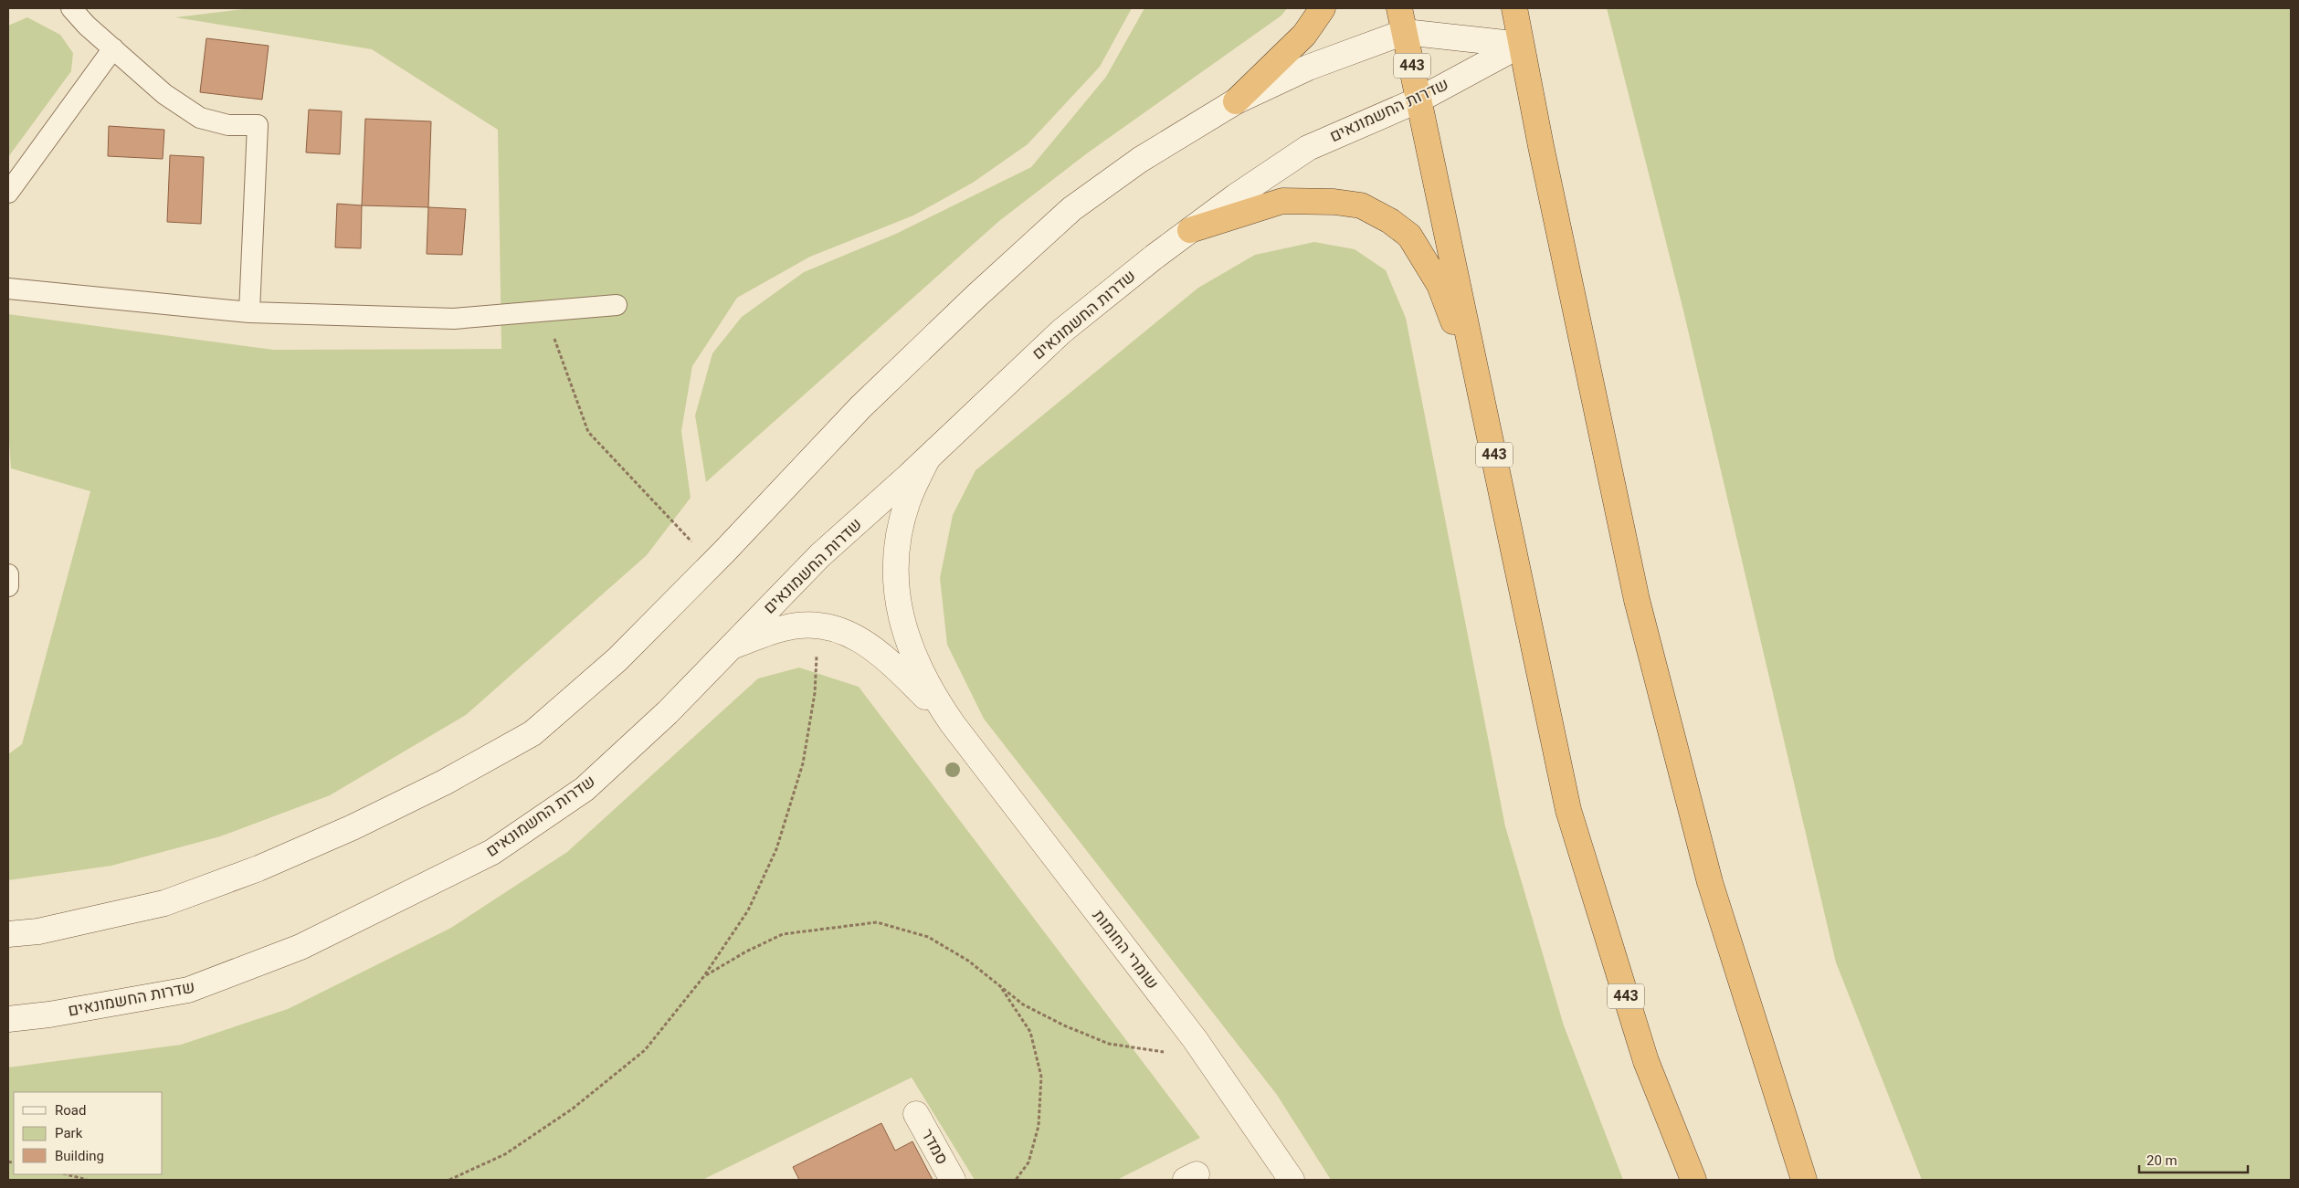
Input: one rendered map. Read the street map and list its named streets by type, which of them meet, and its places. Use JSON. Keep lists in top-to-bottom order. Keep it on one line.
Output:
{"streets":{"highway":["443"],"main road":["שדרות החשמונאים","שומרי החומות","סמדר"]},"crossings":[["443","שדרות החשמונאים"],["שדרות החשמונאים","שומרי החומות"]],"legend":["Road","Park","Building"],"scale_bar":"20 m"}
